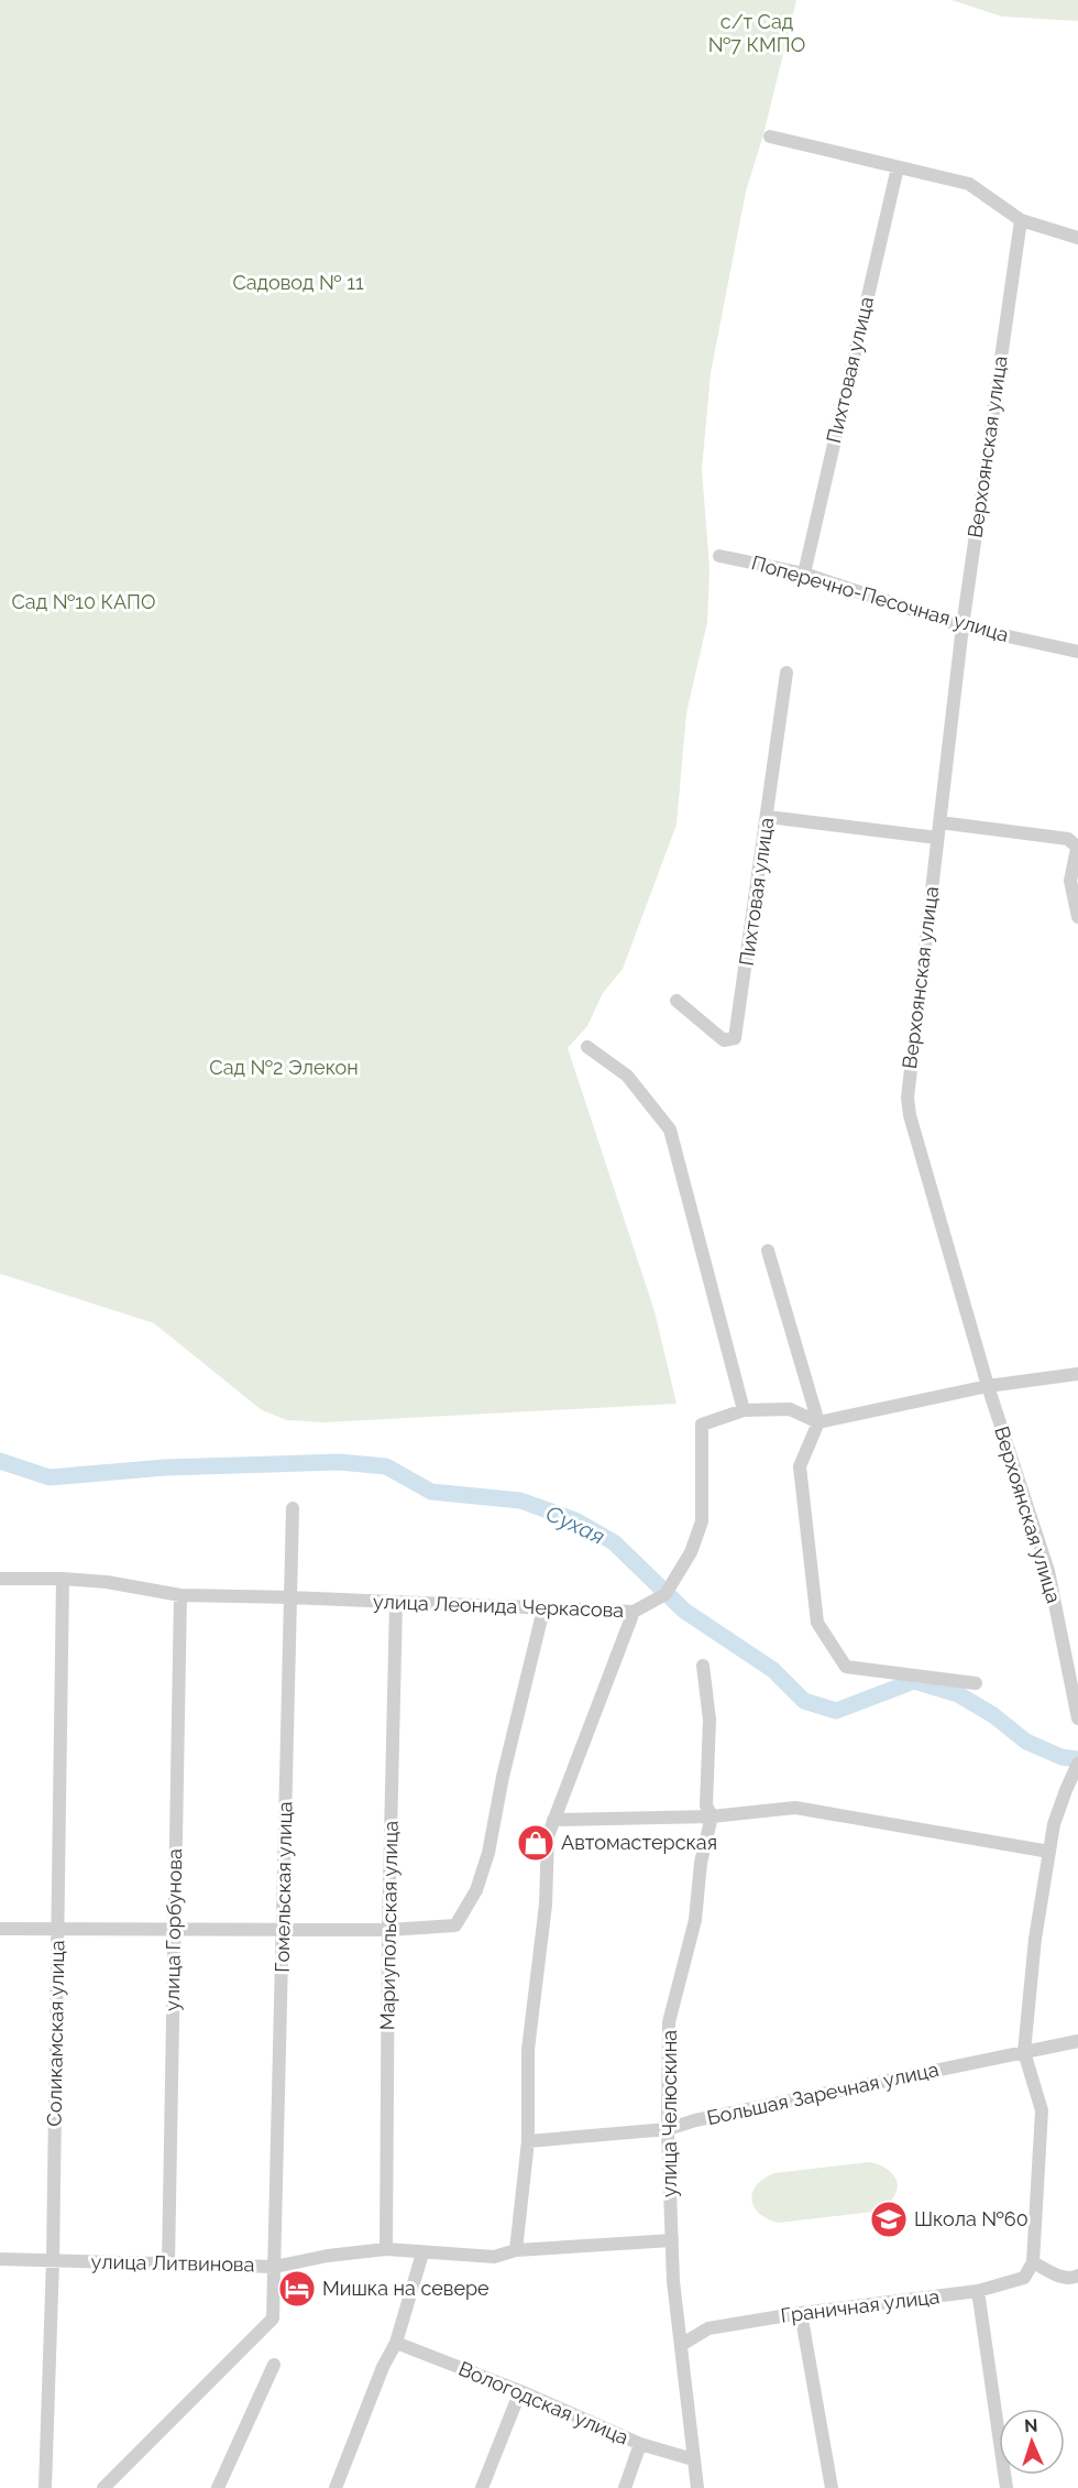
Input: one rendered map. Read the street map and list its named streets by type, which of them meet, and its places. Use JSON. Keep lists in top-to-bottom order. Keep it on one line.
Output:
{"streets":{"street":["Пихтовая улица","Верхоянская улица","Поперечно-Песочная улица","улица Леонида Черкасова","Гомельская улица","Мариупольская улица","улица Горбунова","Соликамская улица","Большая Заречная улица","улица Челюскина","улица Литвинова","Граничная улица","Вологодская улица"]},"crossings":[["Пихтовая улица","Поперечно-Песочная улица"],["Верхоянская улица","Поперечно-Песочная улица"],["улица Леонида Черкасова","Гомельская улица"],["улица Леонида Черкасова","Мариупольская улица"],["улица Леонида Черкасова","улица Горбунова"],["улица Леонида Черкасова","Соликамская улица"],["Гомельская улица","улица Литвинова"],["Мариупольская улица","улица Литвинова"],["улица Горбунова","улица Литвинова"],["Соликамская улица","улица Литвинова"],["Большая Заречная улица","улица Челюскина"],["улица Челюскина","Граничная улица"],["улица Челюскина","Вологодская улица"]],"water":["Сухая"],"parks":["с/т Сад №7 КМПО","Садовод № 11","Сад №10 КАПО","Сад №2 Элекон"],"places":{"shop":["Автомастерская"],"school or university":["Школа №60"],"hotel":["Мишка на севере"]},"north":"top"}
